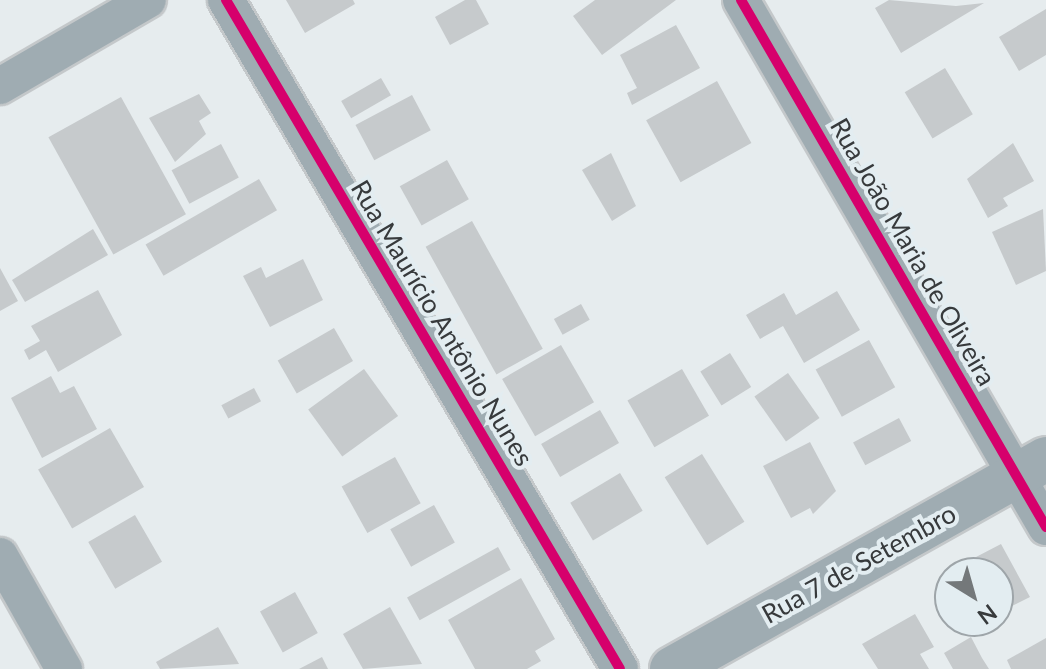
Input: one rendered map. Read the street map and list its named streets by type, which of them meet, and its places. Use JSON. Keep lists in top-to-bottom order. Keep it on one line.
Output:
{"streets":{"street":["Rua João Maria de Oliveira","Rua Maurício Antônio Nunes","Rua 7 de Setembro"]},"crossings":[["Rua João Maria de Oliveira","Rua 7 de Setembro"]],"north":"bottom right"}
